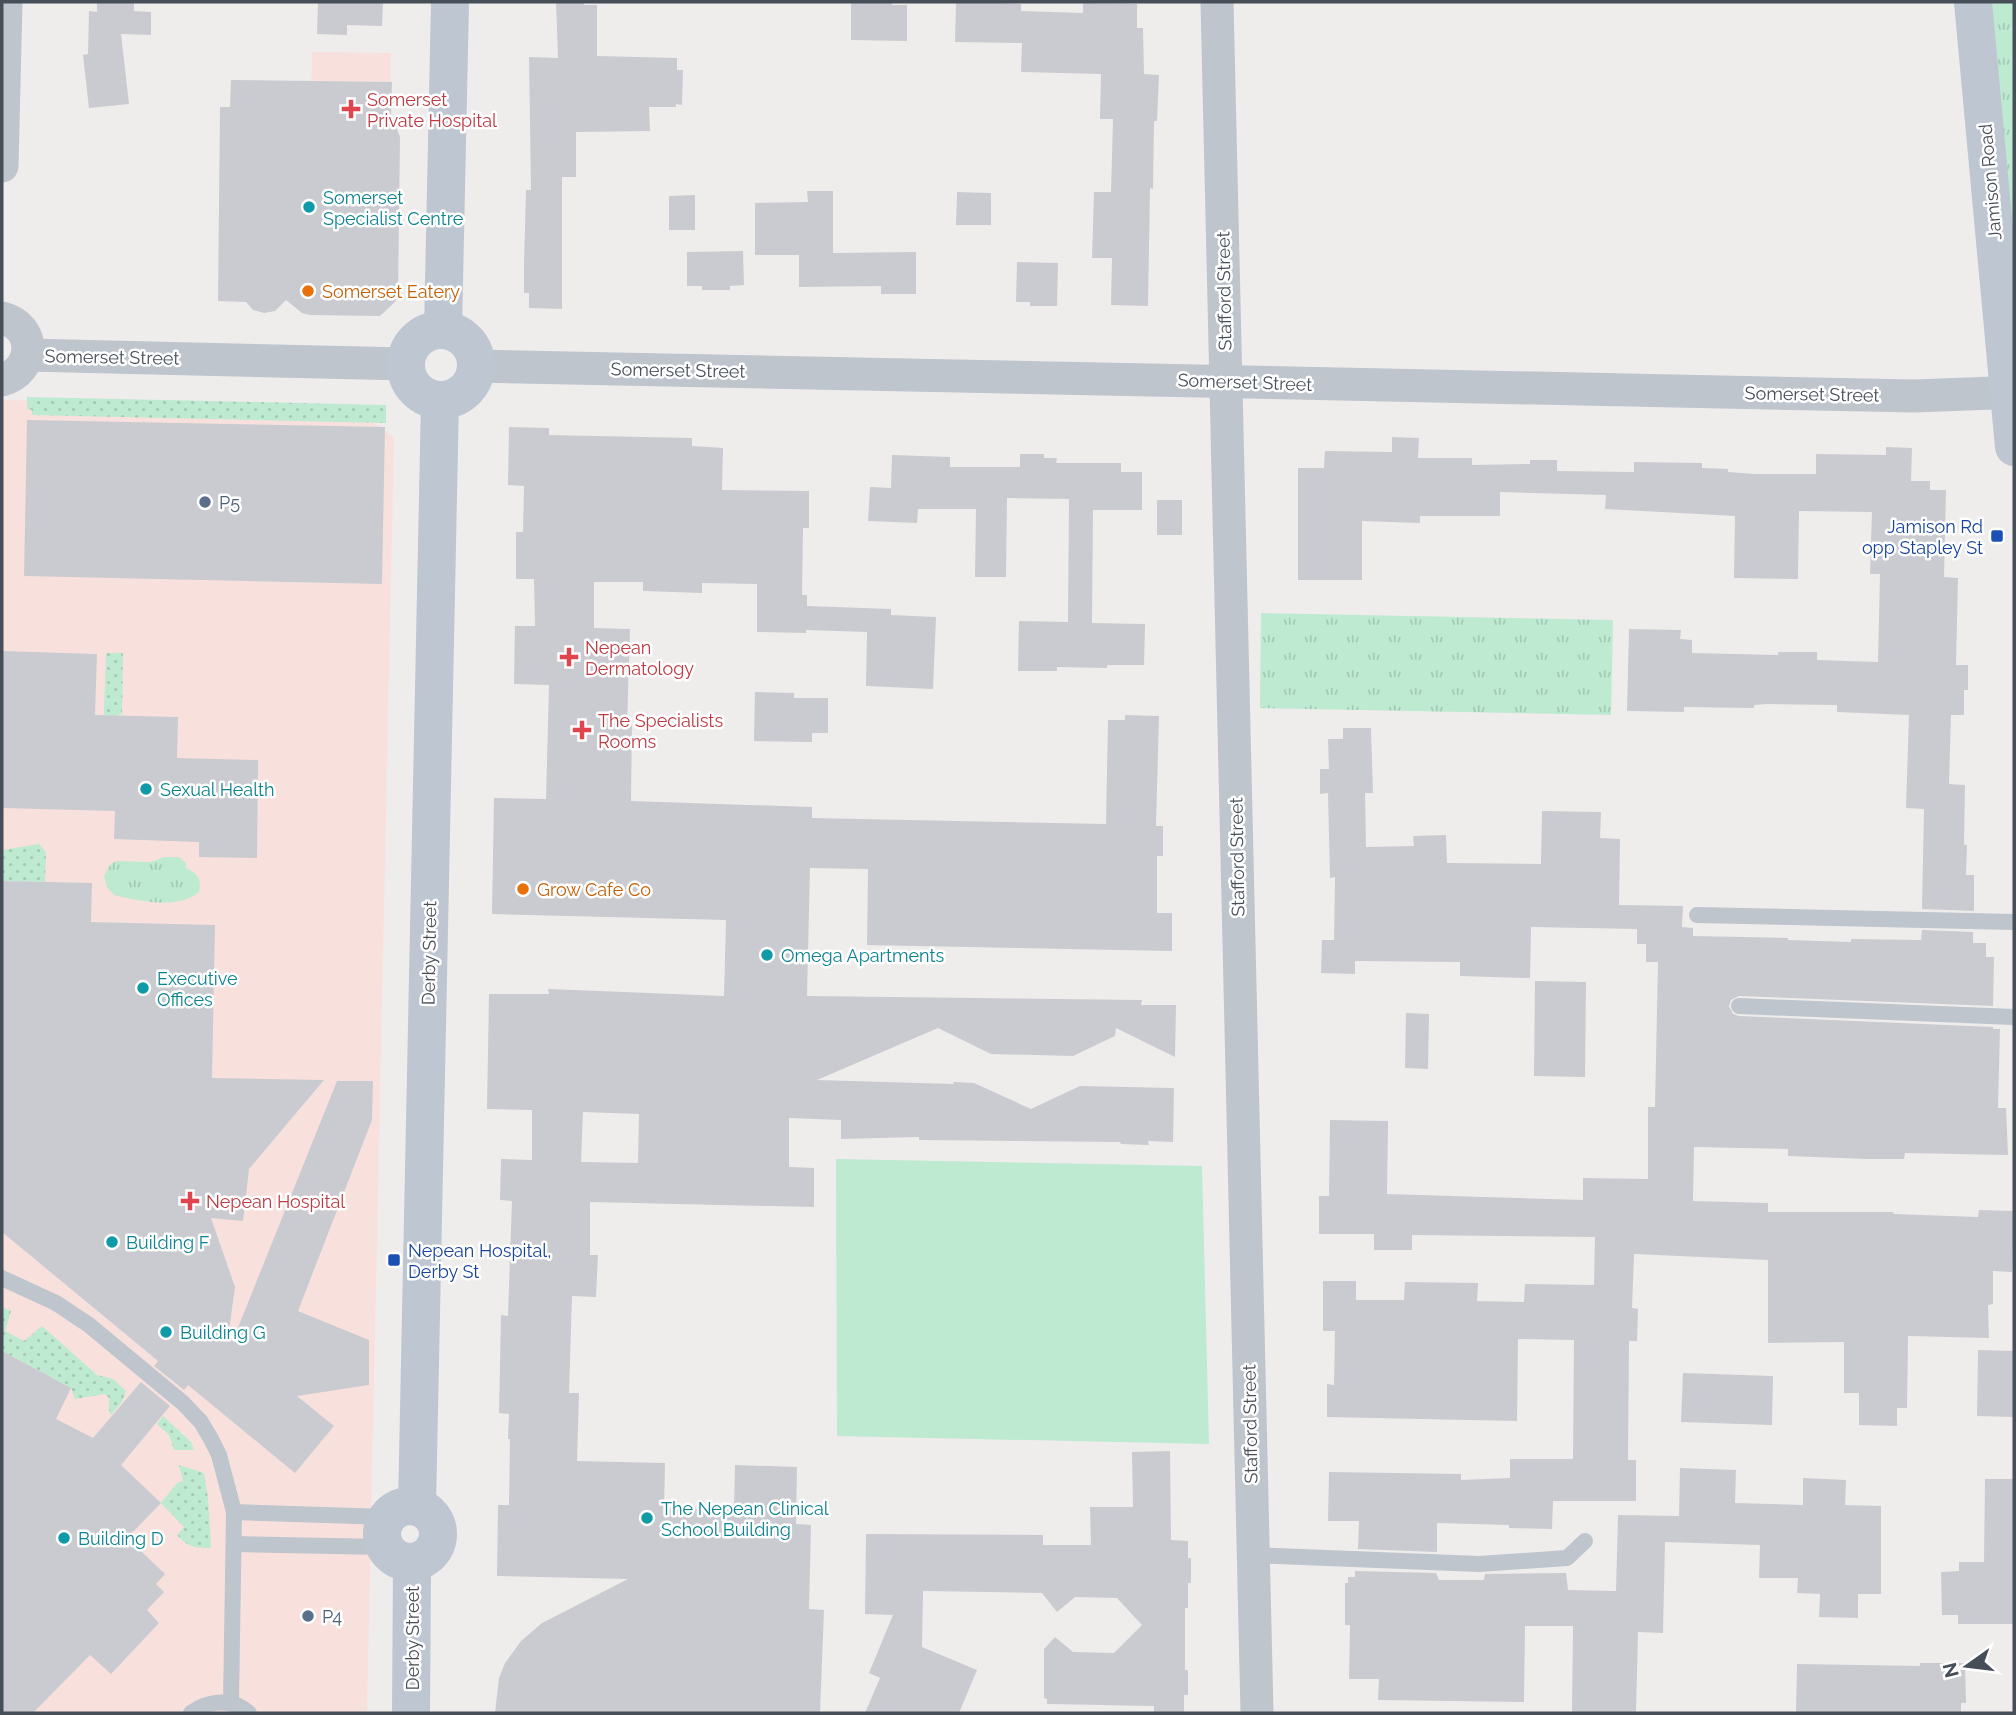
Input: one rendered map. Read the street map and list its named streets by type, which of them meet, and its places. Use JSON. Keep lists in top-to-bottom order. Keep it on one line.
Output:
{"streets":{"street":["Jamison Road","Stafford Street","Somerset Street","Derby Street"]},"crossings":[["Jamison Road","Somerset Street"],["Stafford Street","Somerset Street"],["Somerset Street","Derby Street"]],"places":{"health":["Somerset Private Hospital","Nepean Dermatology","The Specialists Rooms","Nepean Hospital"],"other":["Somerset Specialist Centre","Somerset Eatery","P5","Sexual Health","Grow Cafe Co","Omega Apartments","Executive Offices","Building F","Building G","The Nepean Clinical School Building","Building D","P4"],"transit":["Jamison Rd opp Stapley St","Nepean Hospital, Derby St"]},"north":"left"}
